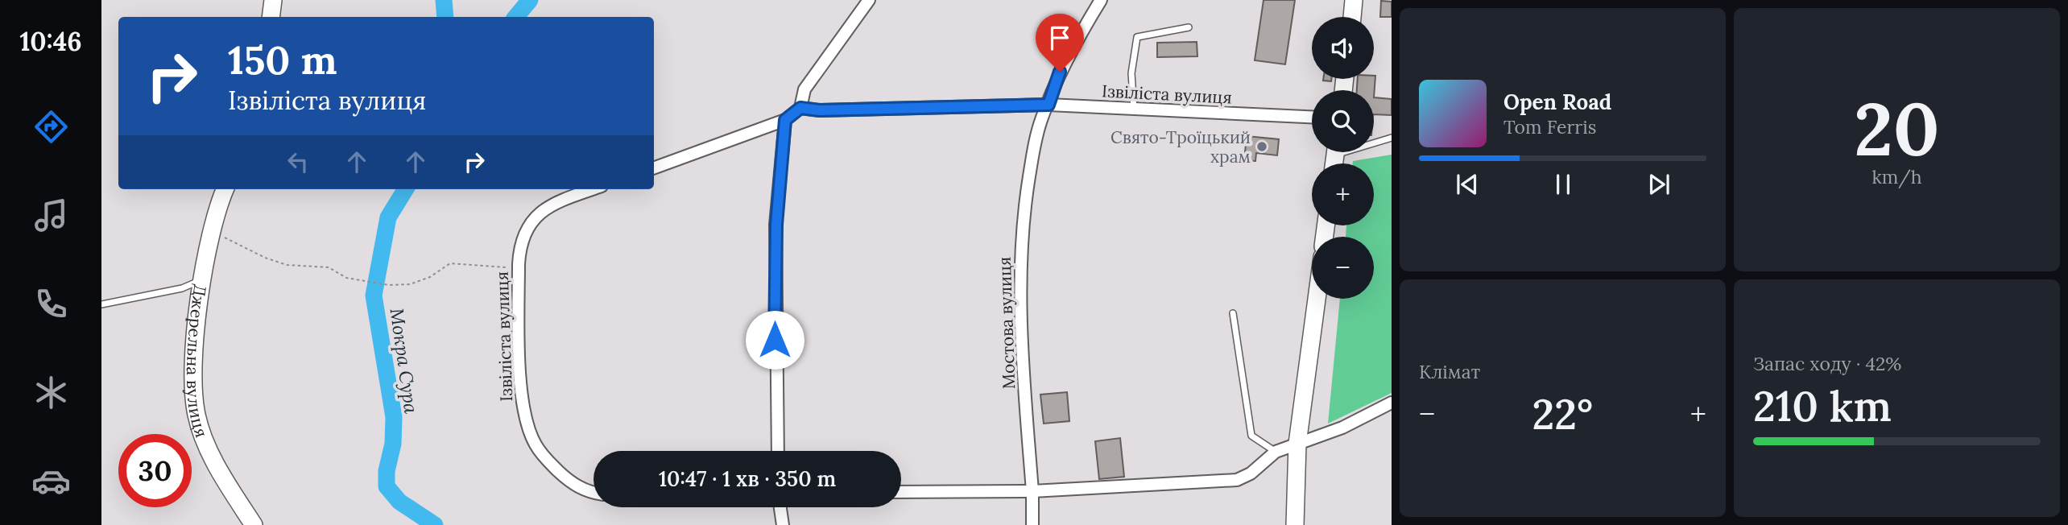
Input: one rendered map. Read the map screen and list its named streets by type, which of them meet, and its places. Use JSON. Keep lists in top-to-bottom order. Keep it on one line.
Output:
{"streets":{"main road":["Джерельна вулиця"],"street":["Ізвіліста вулиця","Мостова вулиця"]},"crossings":[["Ізвіліста вулиця","Мостова вулиця"]],"water":["Мокра Сура"],"places":["Свято-Троїцький храм"],"page":{"tabs":"10:46","tile":[["20","km/h"],"Клімат",["Запас ходу · 42%","210 km"]],"map_buttons":["+","−"],"turn":["150 m","Ізвіліста вулиця"],"song":["Open Road","Tom Ferris"],"heat":["−","22°","+"],"limit":"30","trip":"10:47 · 1 хв · 350 m"}}
